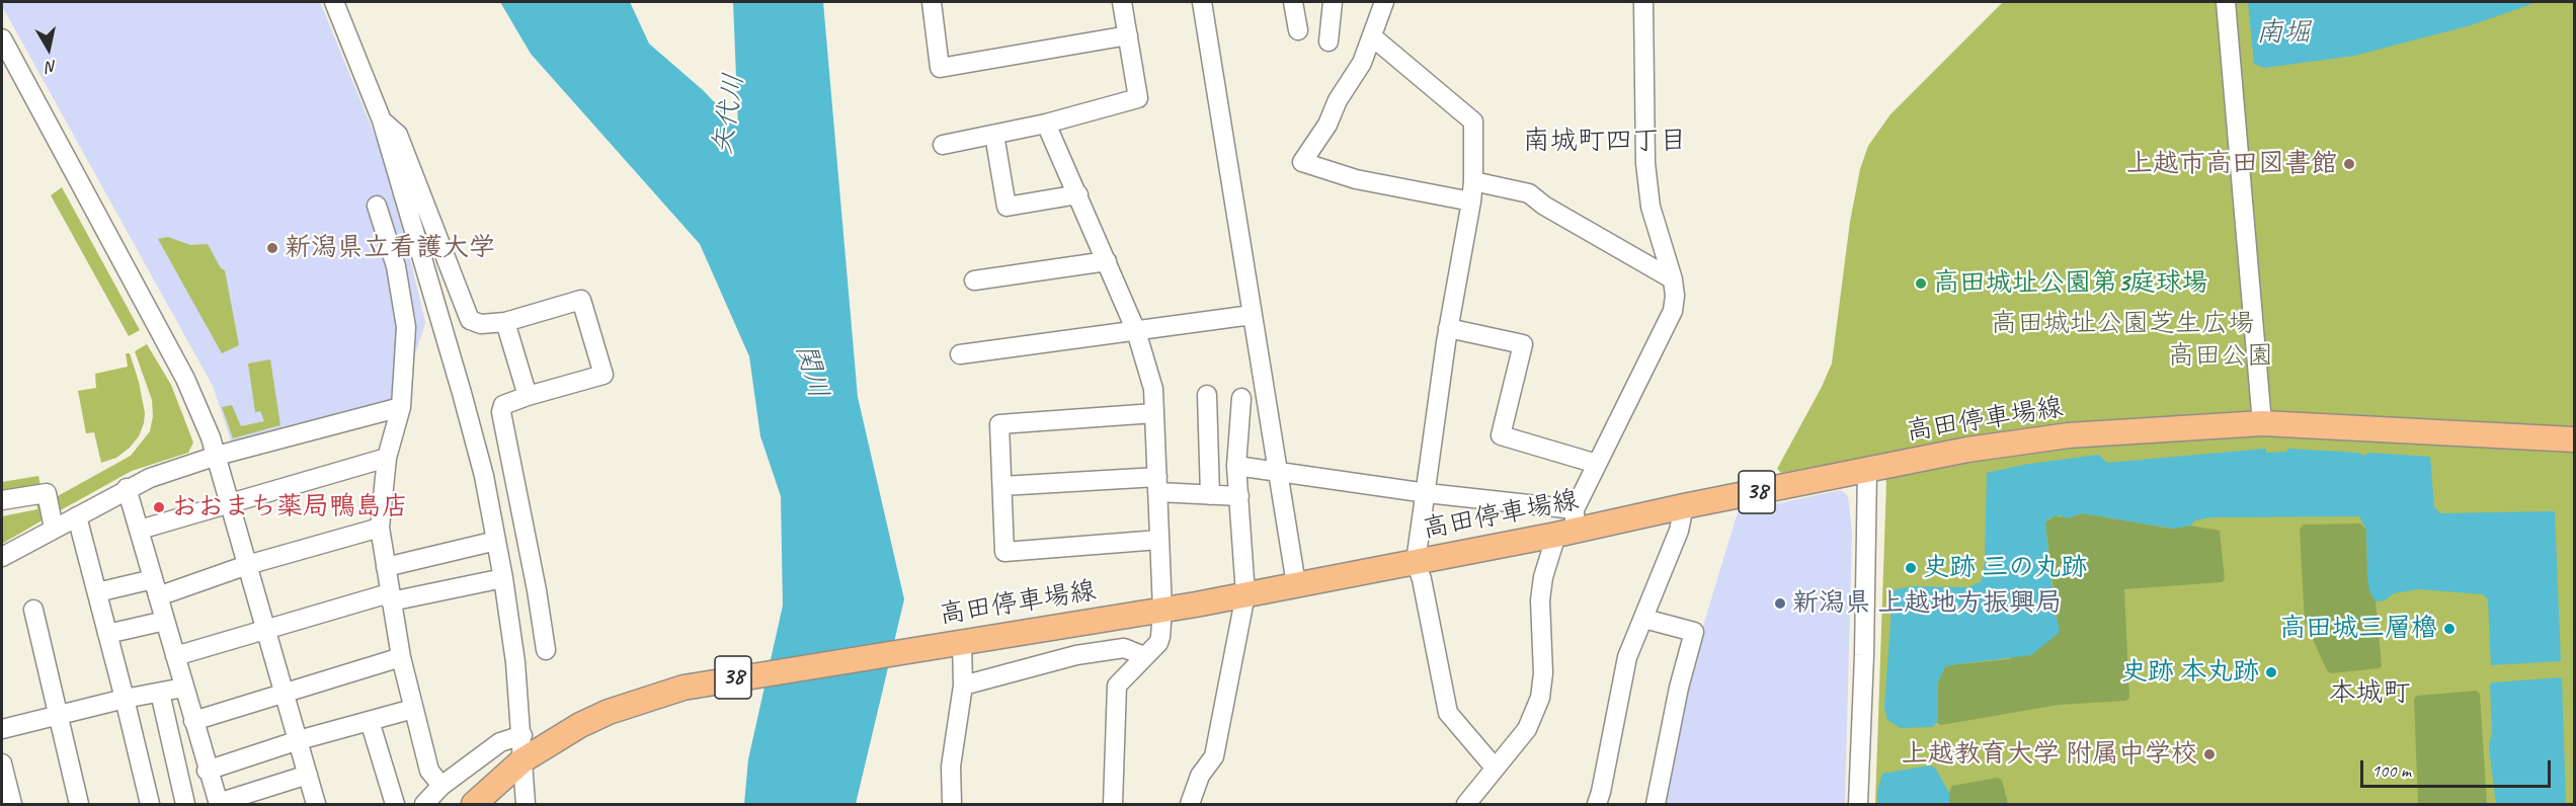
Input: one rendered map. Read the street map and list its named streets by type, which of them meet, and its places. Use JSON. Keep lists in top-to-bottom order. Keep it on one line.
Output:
{"streets":{"main road":["高田停車場線","38"]},"districts":["南城町四丁目","本城町"],"water":["南堀","矢代川","関川"],"parks":["高田城址公園芝生広場","高田公園"],"places":["上越市高田図書館","新潟県立看護大学","高田城址公園第3庭球場","おおまち薬局鴨島店","史跡 三の丸跡","新潟県 上越地方振興局","高田城三層櫓","史跡 本丸跡","上越教育大学 附属中学校"],"scale_bar":"100 m","north":"bottom"}
